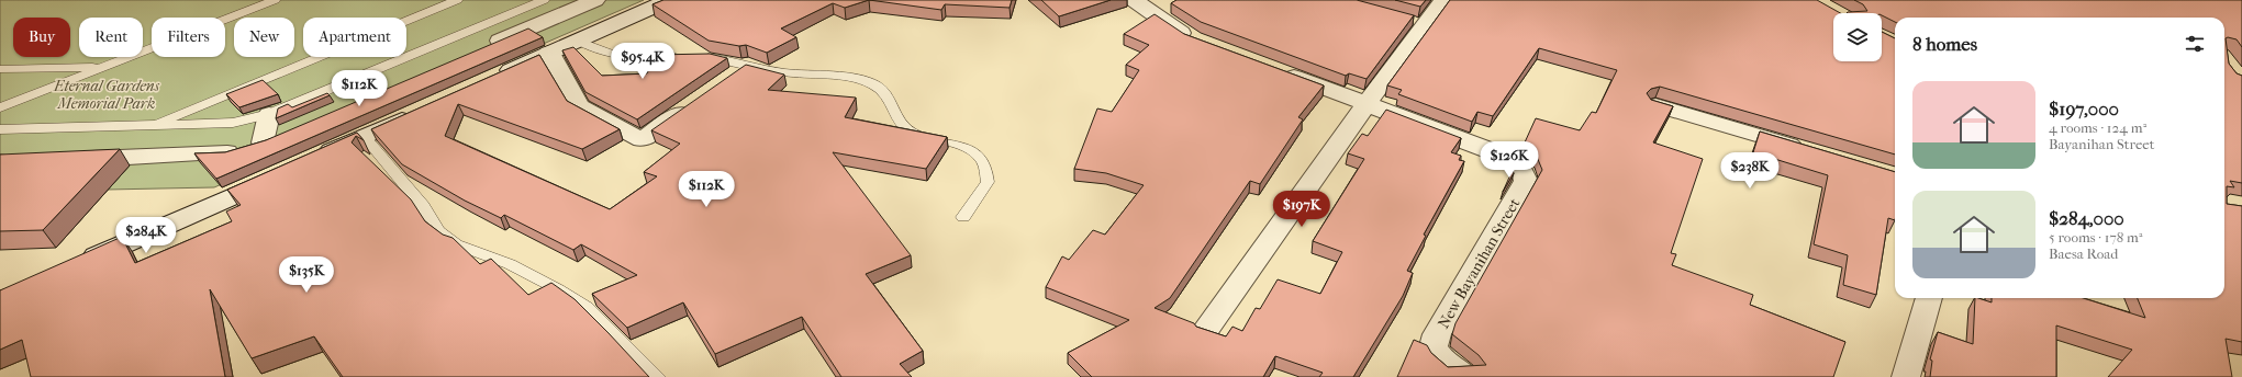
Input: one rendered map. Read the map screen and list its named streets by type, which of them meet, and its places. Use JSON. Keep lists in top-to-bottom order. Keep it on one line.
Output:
{"streets":{"street":["New Bayanihan Street"]},"parks":["Eternal Gardens Memorial Park"],"page":{"chip":["Buy","Rent","Filters","New","Apartment"],"heading":"8 homes","price":["$95.4K","$112K","$126K","$238K","$112K","$197K","$284K","$135K"],"list":[{"name":"$197,000","note":"4 rooms · 124 m² · Bayanihan Street"},{"name":"$284,000","note":"5 rooms · 178 m² · Baesa Road"}]}}
